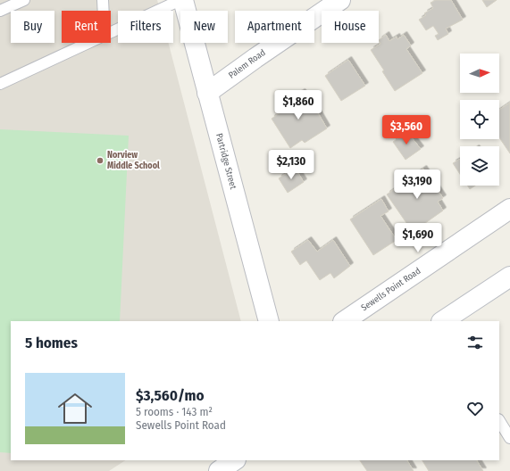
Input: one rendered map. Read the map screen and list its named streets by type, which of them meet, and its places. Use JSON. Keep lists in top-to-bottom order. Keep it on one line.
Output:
{"streets":{"street":["Palem Road","Partridge Street","Sewells Point Road"]},"crossings":[["Palem Road","Partridge Street"]],"places":["Norview Middle School"],"north":"right","page":{"chip":["Buy","Rent","Filters","New","Apartment","House"],"price":["$1,860","$3,560","$2,130","$3,190","$1,690"],"heading":"5 homes","list":[{"name":"$3,560/mo","note":"5 rooms · 143 m² · Sewells Point Road"}]}}
